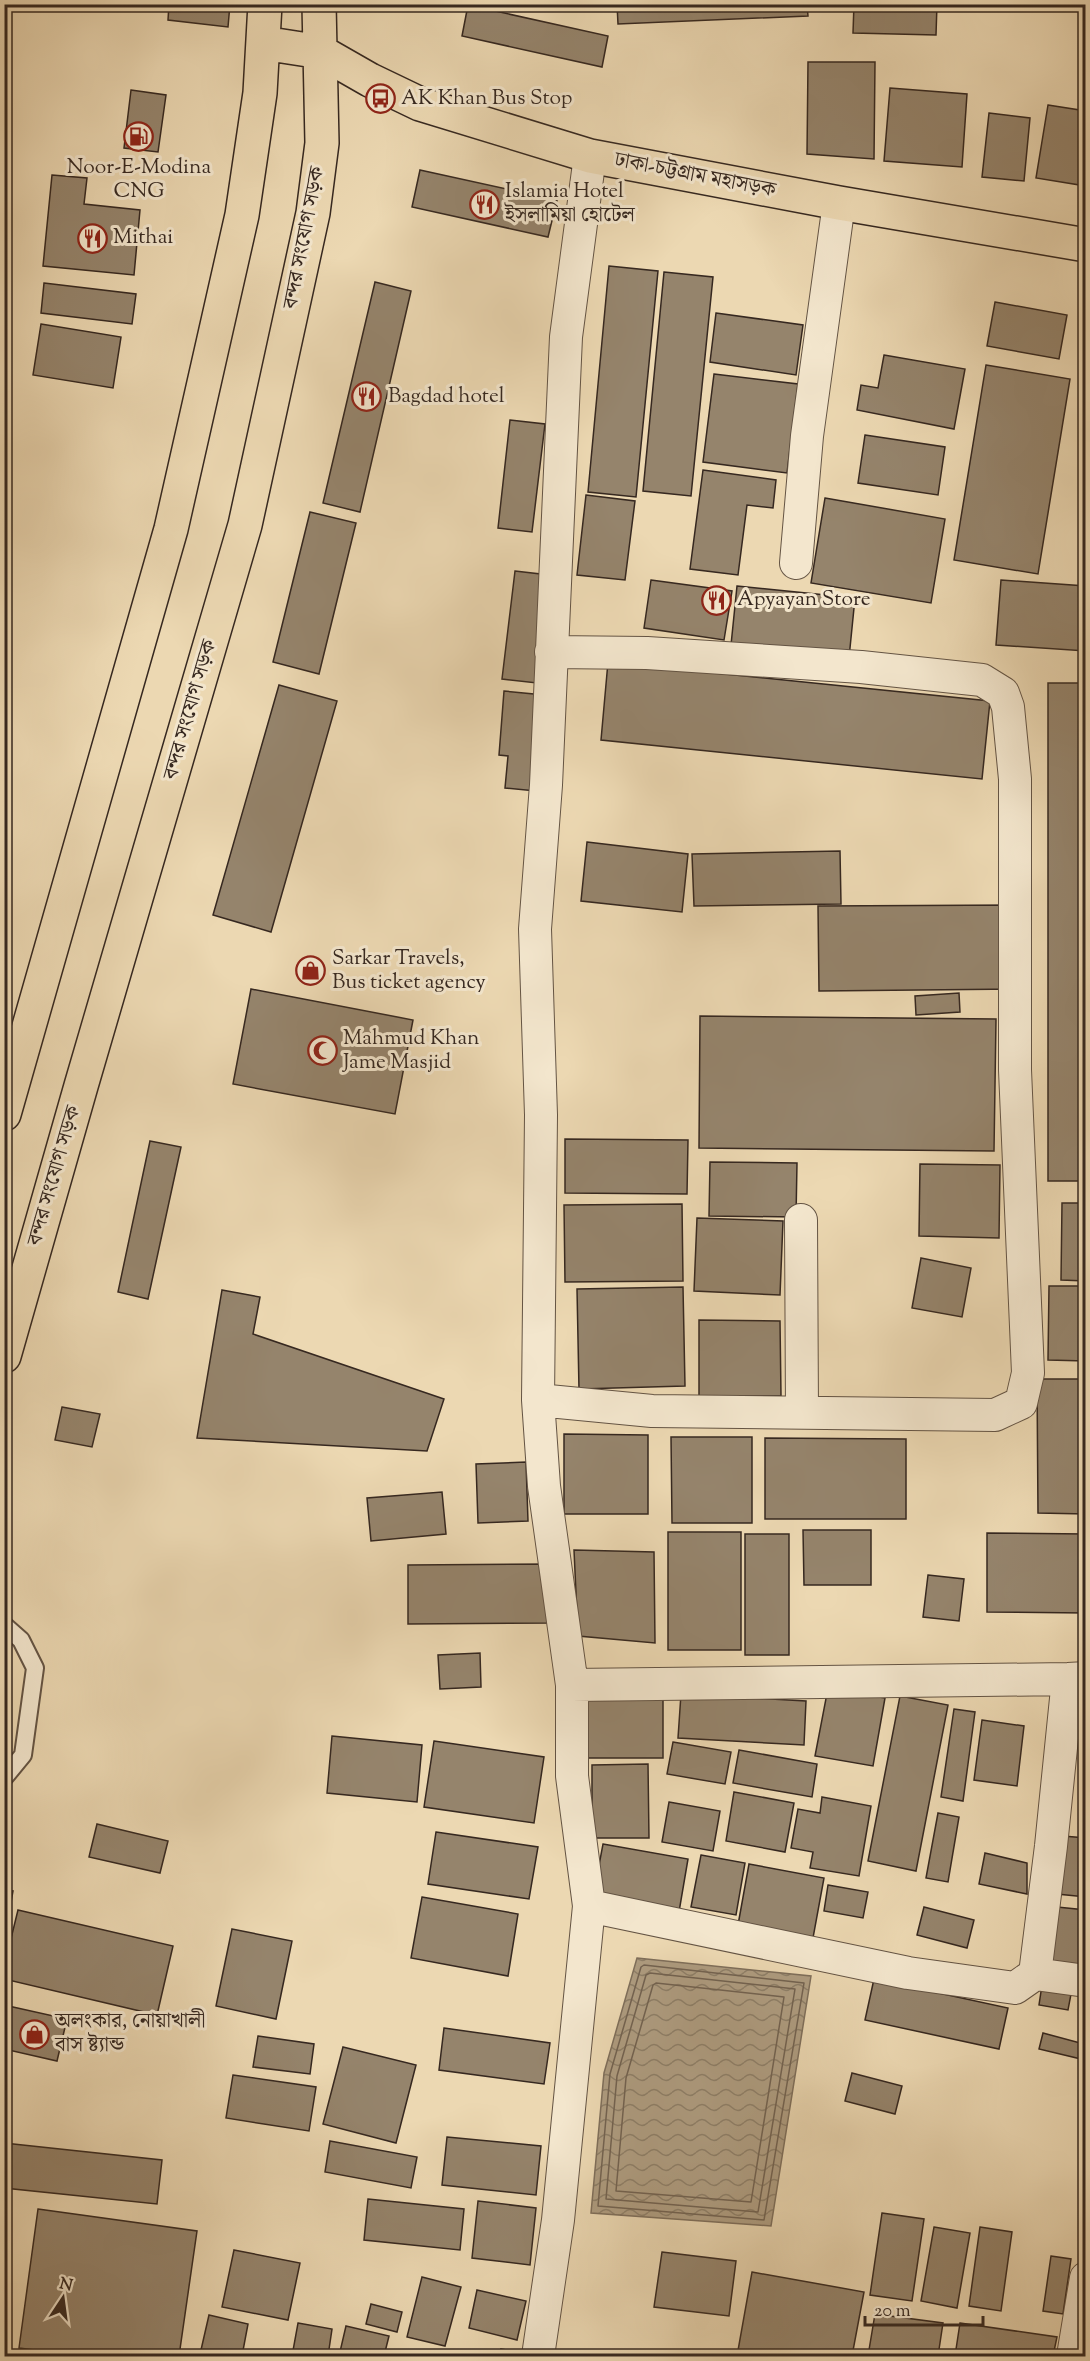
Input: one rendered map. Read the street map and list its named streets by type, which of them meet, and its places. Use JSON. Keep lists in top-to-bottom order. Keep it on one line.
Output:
{"streets":{"highway":["ঢাকা-চট্টগ্রাম মহাসড়ক","বন্দর সংযোগ সড়ক"]},"crossings":[["ঢাকা-চট্টগ্রাম মহাসড়ক","বন্দর সংযোগ সড়ক"]],"places":{"bus stop":["AK Khan Bus Stop"],"fuel station":["Noor-E-Modina CNG"],"restaurant":["Islamia Hotel ইসলামিয়া হোটেল","Mithai","Bagdad hotel","Apyayan Store"],"shop":["Sarkar Travels, Bus ticket agency","অলংকার, নোয়াখালী বাস ষ্ট্যান্ড"],"mosque":["Mahmud Khan Jame Masjid"]},"scale_bar":"20 m","north":"top"}
